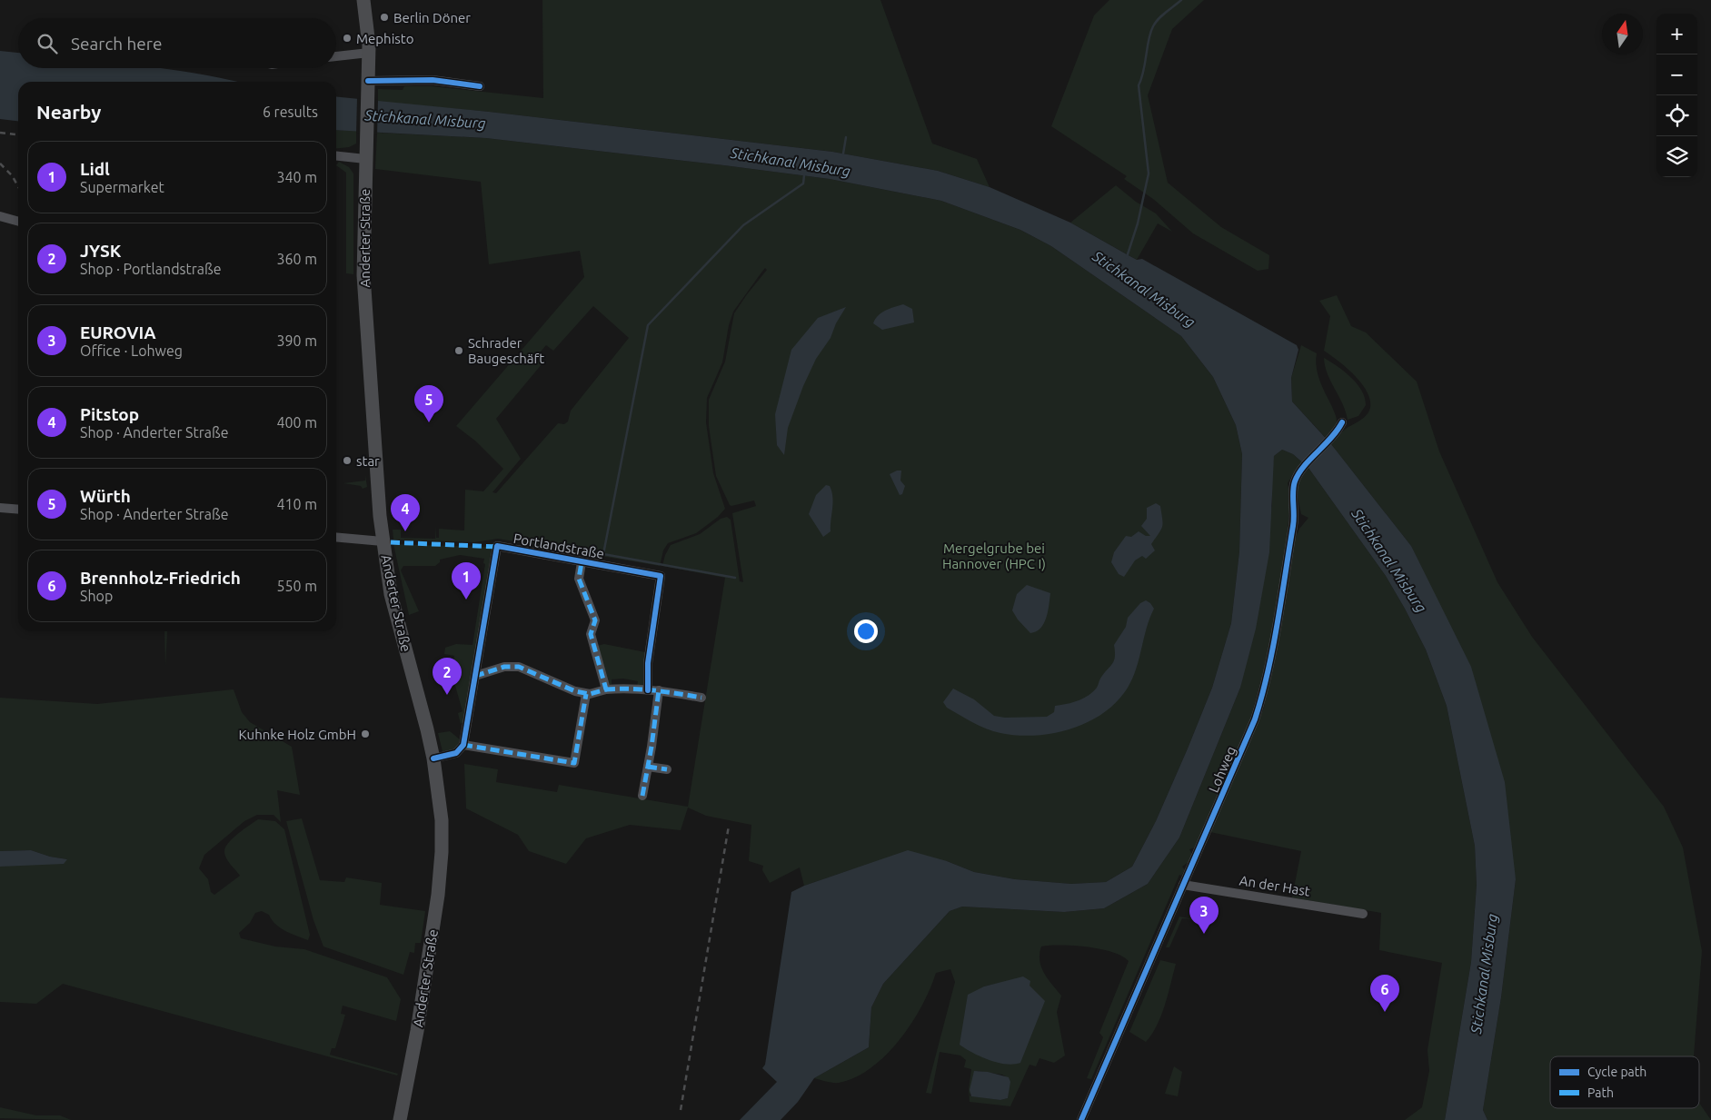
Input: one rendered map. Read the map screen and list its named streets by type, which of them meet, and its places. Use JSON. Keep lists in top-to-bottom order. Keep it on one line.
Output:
{"streets":{"main road":["Anderter Straße"],"street":["Portlandstraße","Lohweg","An der Hast"]},"crossings":[["Lohweg","An der Hast"]],"water":["Stichkanal Misburg"],"parks":["Mergelgrube bei Hannover (HPC I)"],"places":["Berlin Döner","Mephisto","Schrader Baugeschäft","star","Kuhnke Holz GmbH"],"legend":["Cycle path","Path"],"north":"top","page":{"map_buttons":["+","−"],"search":"Search here","heading":["Nearby","6 results"],"list":[{"mark":"1","name":"Lidl","note":"Supermarket","value":"340 m"},{"mark":"2","name":"JYSK","note":"Shop · Portlandstraße","value":"360 m"},{"mark":"3","name":"EUROVIA","note":"Office · Lohweg","value":"390 m"},{"mark":"4","name":"Pitstop","note":"Shop · Anderter Straße","value":"400 m"},{"mark":"5","name":"Würth","note":"Shop · Anderter Straße","value":"410 m"},{"mark":"6","name":"Brennholz-Friedrich","note":"Shop","value":"550 m"}],"pins":["5","4","1","2","3","6"]}}
